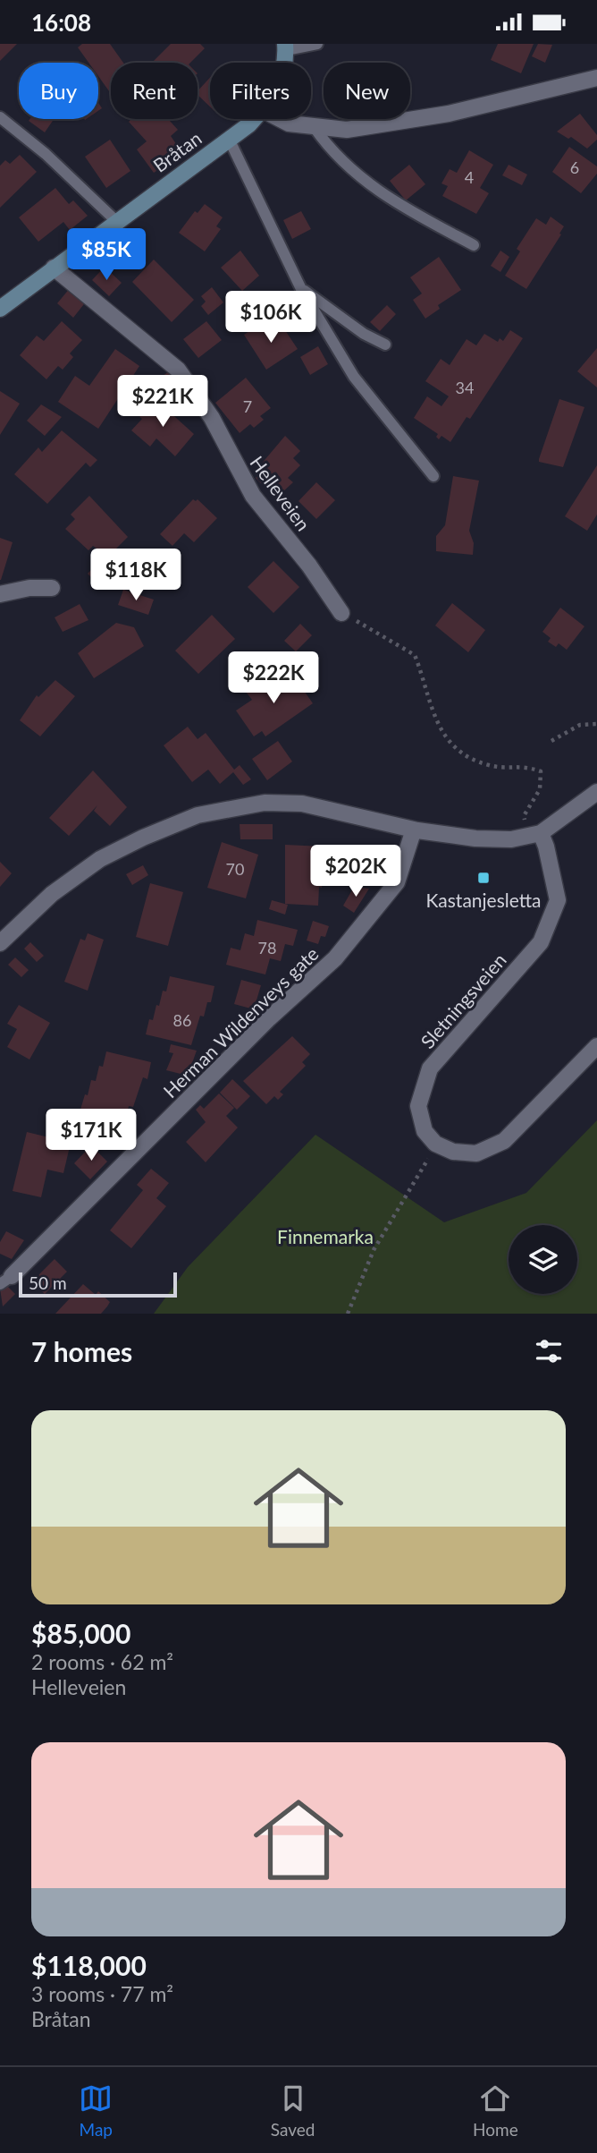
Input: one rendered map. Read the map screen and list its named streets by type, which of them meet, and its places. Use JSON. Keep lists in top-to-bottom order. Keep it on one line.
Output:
{"streets":{"main road":["Bråtan"],"street":["Helleveien","Sletningsveien","Herman Wildenveys gate"]},"crossings":[["Bråtan","Helleveien"]],"parks":["Finnemarka"],"places":{"transit":["Kastanjesletta"]},"house_numbers":["6","4","34","7","70","78","86"],"scale_bar":"50 m","page":{"status":"16:08","chip":["Buy","Rent","Filters","New"],"price":["$85K","$106K","$221K","$118K","$222K","$202K","$171K"],"scale":"50 m","heading":"7 homes","list":[{"name":"$85,000","note":"2 rooms · 62 m² · Helleveien"},{"name":"$118,000","note":"3 rooms · 77 m² · Bråtan"}],"tabs":["Map","Saved","Home"]}}
